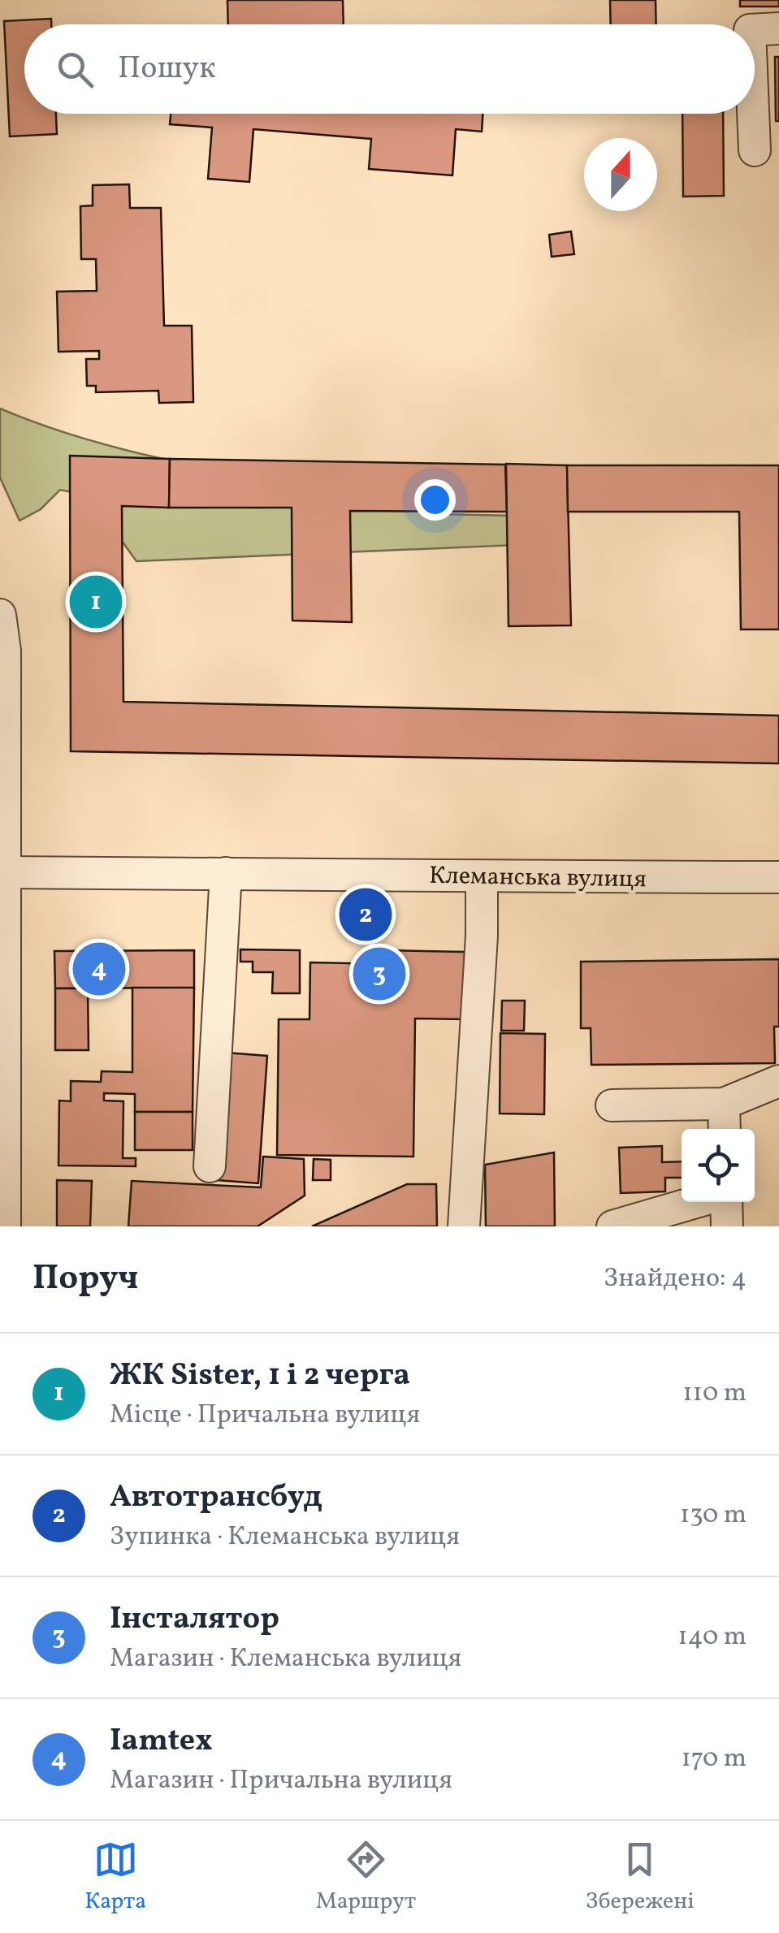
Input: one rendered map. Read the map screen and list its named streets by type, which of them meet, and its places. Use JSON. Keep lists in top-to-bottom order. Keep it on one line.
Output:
{"streets":{"street":["Клеманська вулиця"]},"north":"top","page":{"search":"Пошук","pins":["1","2","4","3"],"heading":["Поруч","Знайдено: 4"],"list":[{"mark":"1","name":"ЖК Sister, 1 і 2 черга","note":"Місце · Причальна вулиця","value":"110 m"},{"mark":"2","name":"Автотрансбуд","note":"Зупинка · Клеманська вулиця","value":"130 m"},{"mark":"3","name":"Інсталятор","note":"Магазин · Клеманська вулиця","value":"140 m"},{"mark":"4","name":"Iamtex","note":"Магазин · Причальна вулиця","value":"170 m"}],"nav":["Карта","Маршрут","Збережені"]}}
